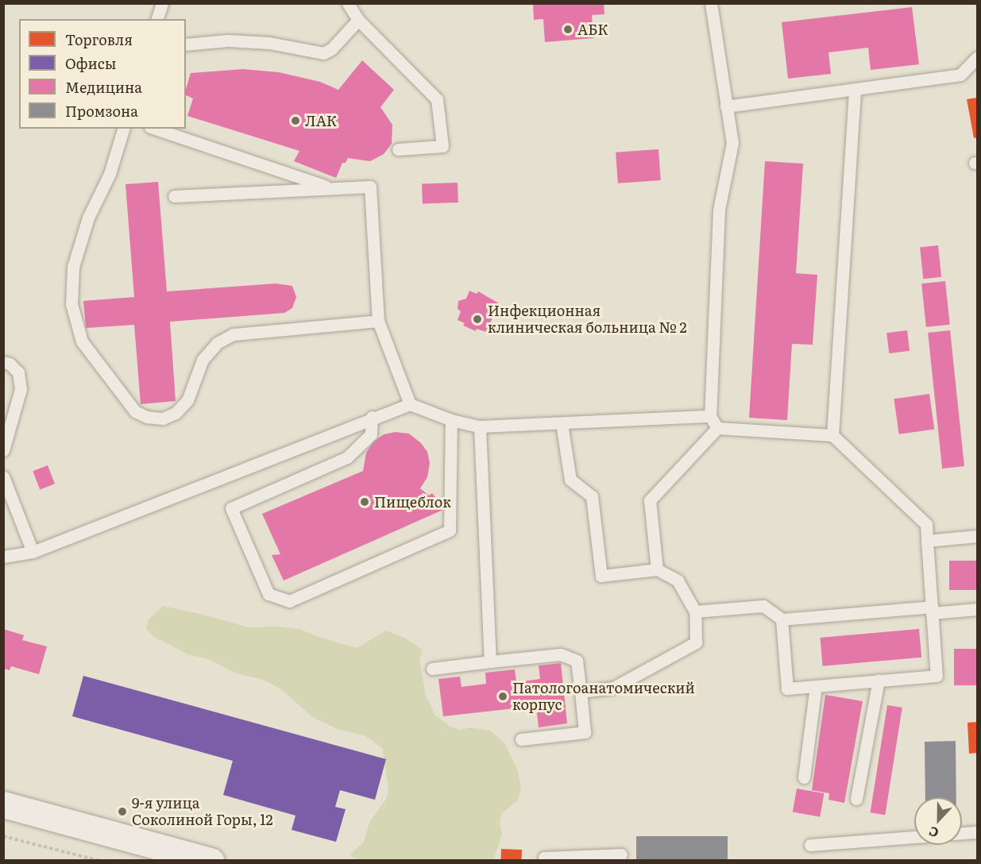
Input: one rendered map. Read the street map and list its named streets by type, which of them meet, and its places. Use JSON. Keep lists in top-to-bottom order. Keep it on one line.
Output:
{"places":["АБК","ЛАК","Инфекционная клиническая больница № 2","Пищеблок","Патологоанатомический корпус","9-я улица Соколиной Горы, 12"],"legend":["Торговля","Офисы","Медицина","Промзона"],"north":"bottom"}
